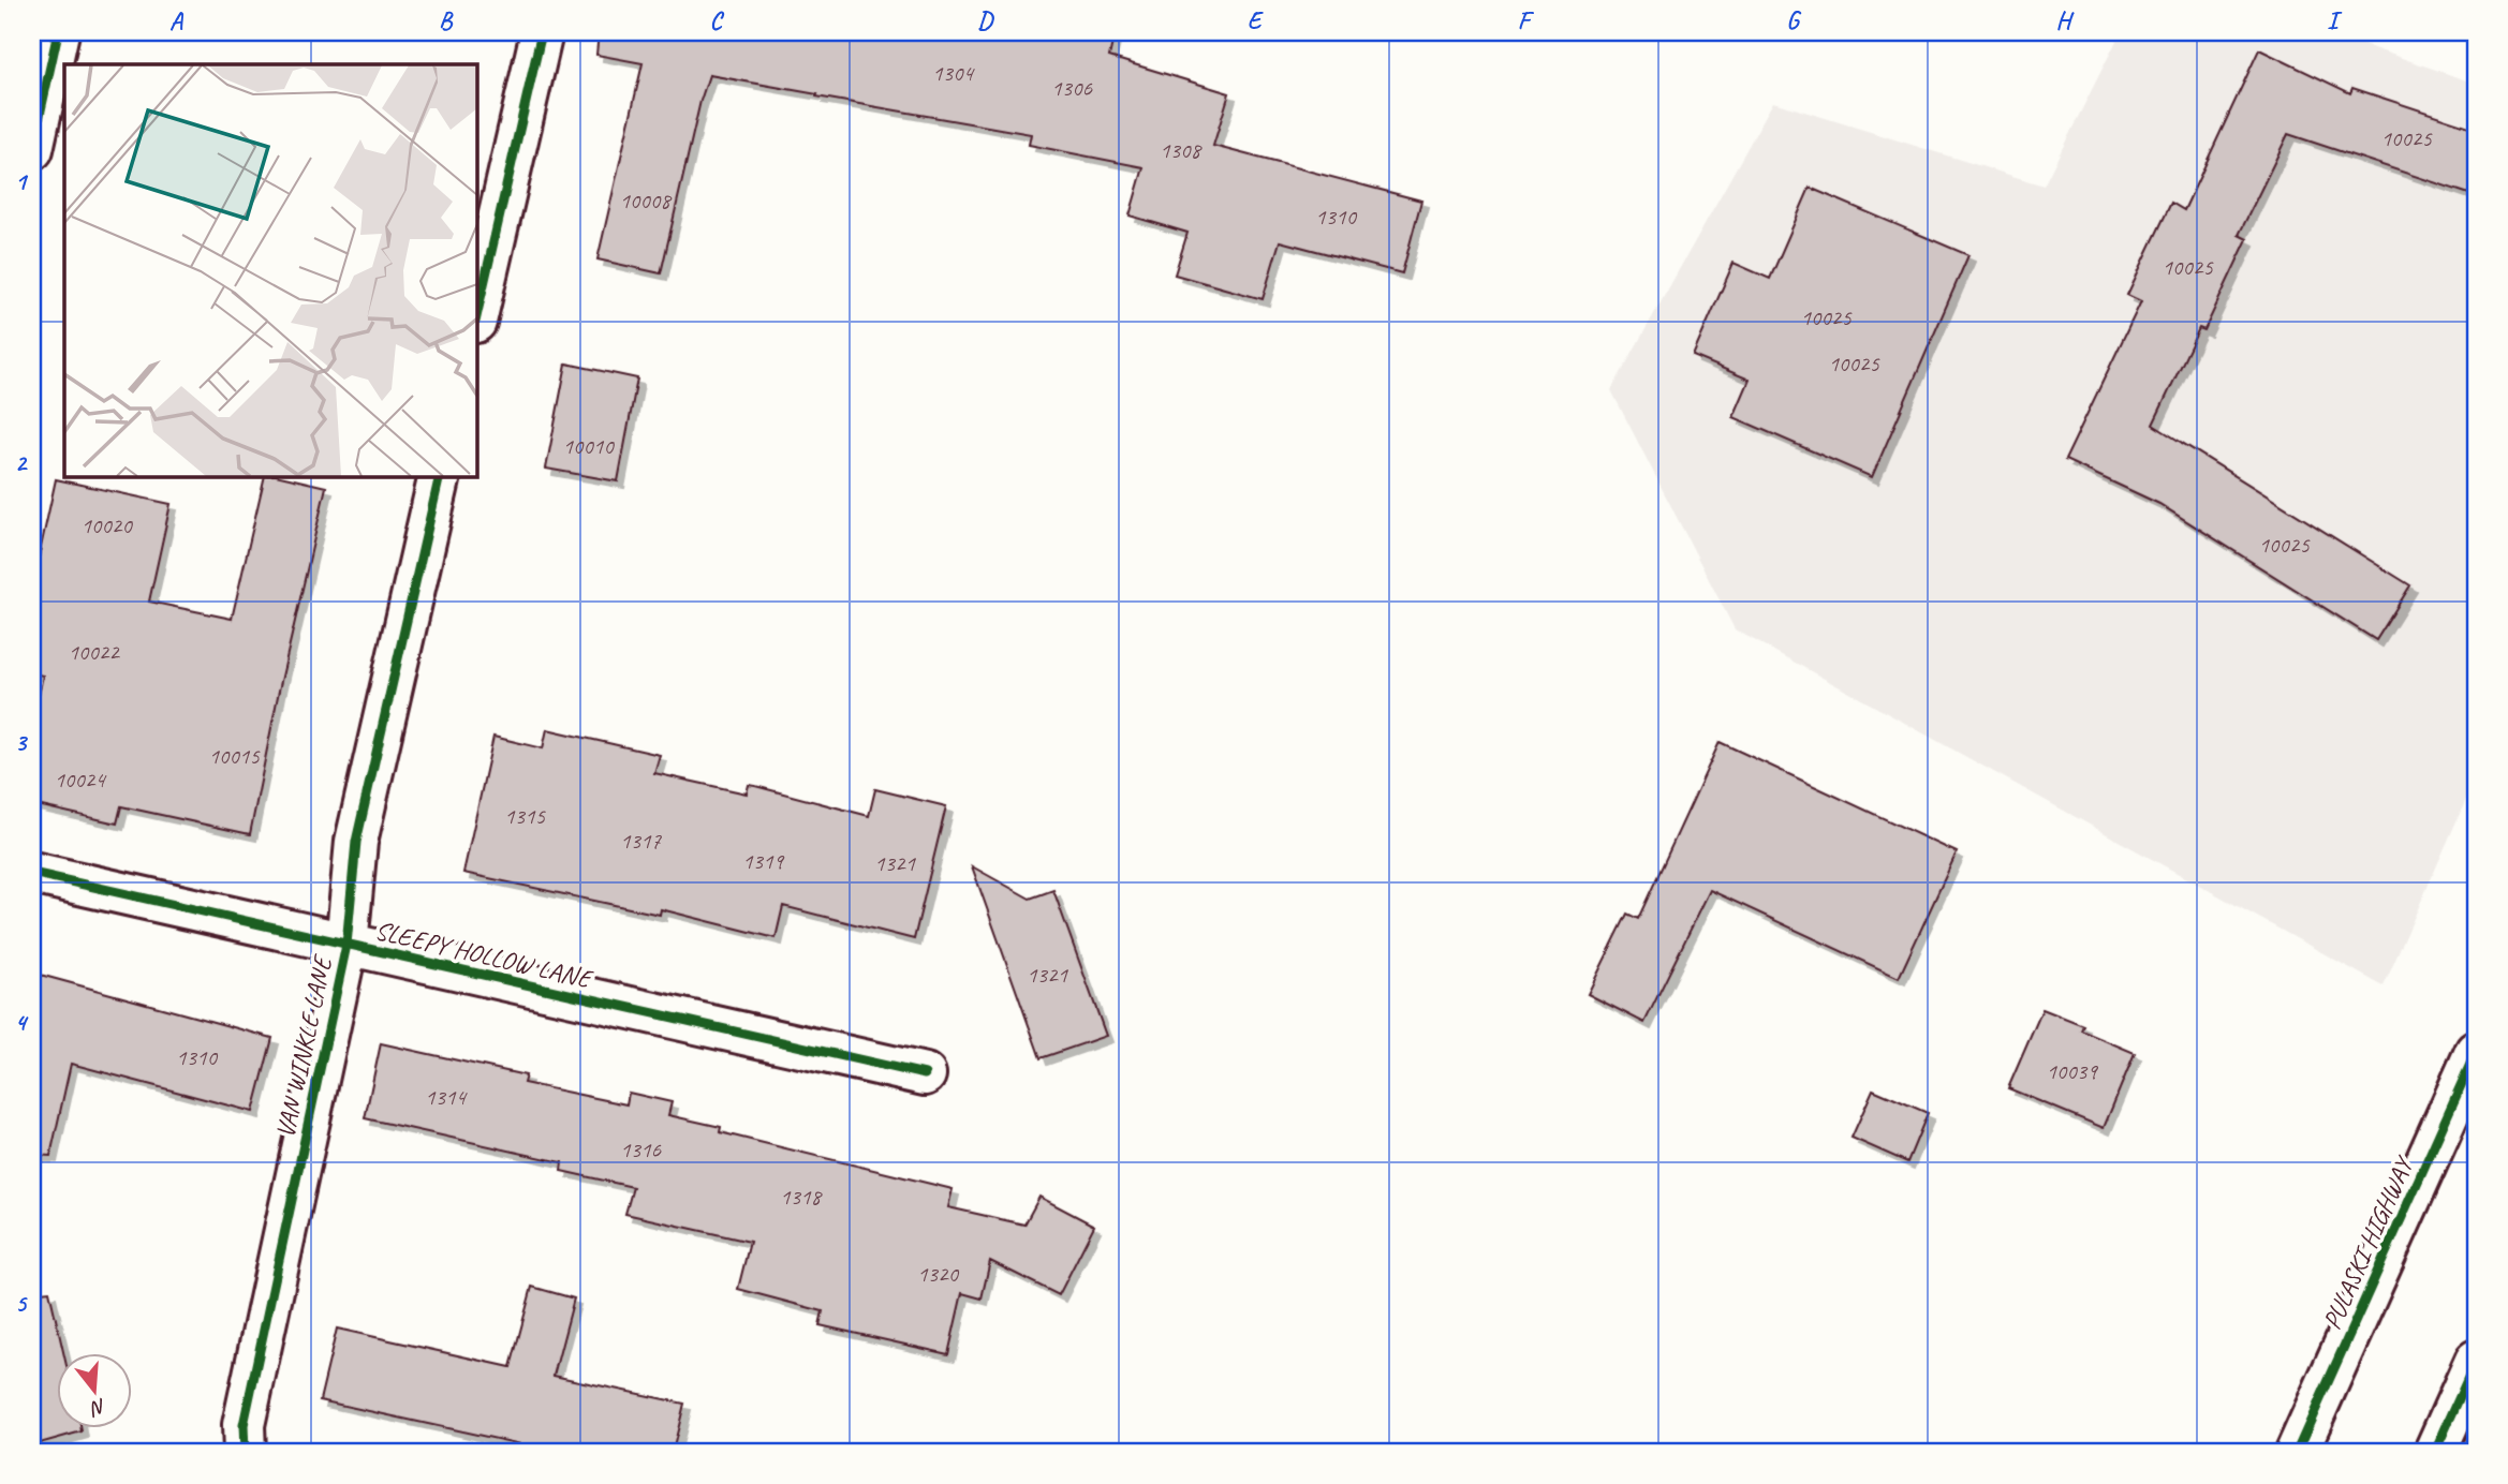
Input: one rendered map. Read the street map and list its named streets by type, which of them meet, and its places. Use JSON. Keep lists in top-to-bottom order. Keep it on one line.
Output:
{"streets":{"main road":["SLEEPY HOLLOW LANE","VAN WINKLE LANE","PULASKI HIGHWAY"]},"crossings":[["SLEEPY HOLLOW LANE","VAN WINKLE LANE"]],"house_numbers":["1304","1306","10025","1308","10008","1310","10025","10025","10025","10010","10020","10025","10022","10015","10024","1315","1317","1319","1321","1321","1310","10039","1314","1316","1318","1320"],"north":"bottom","grid":{"columns":["A","B","C","D","E","F","G","H","I"],"rows":["1","2","3","4","5"]}}
